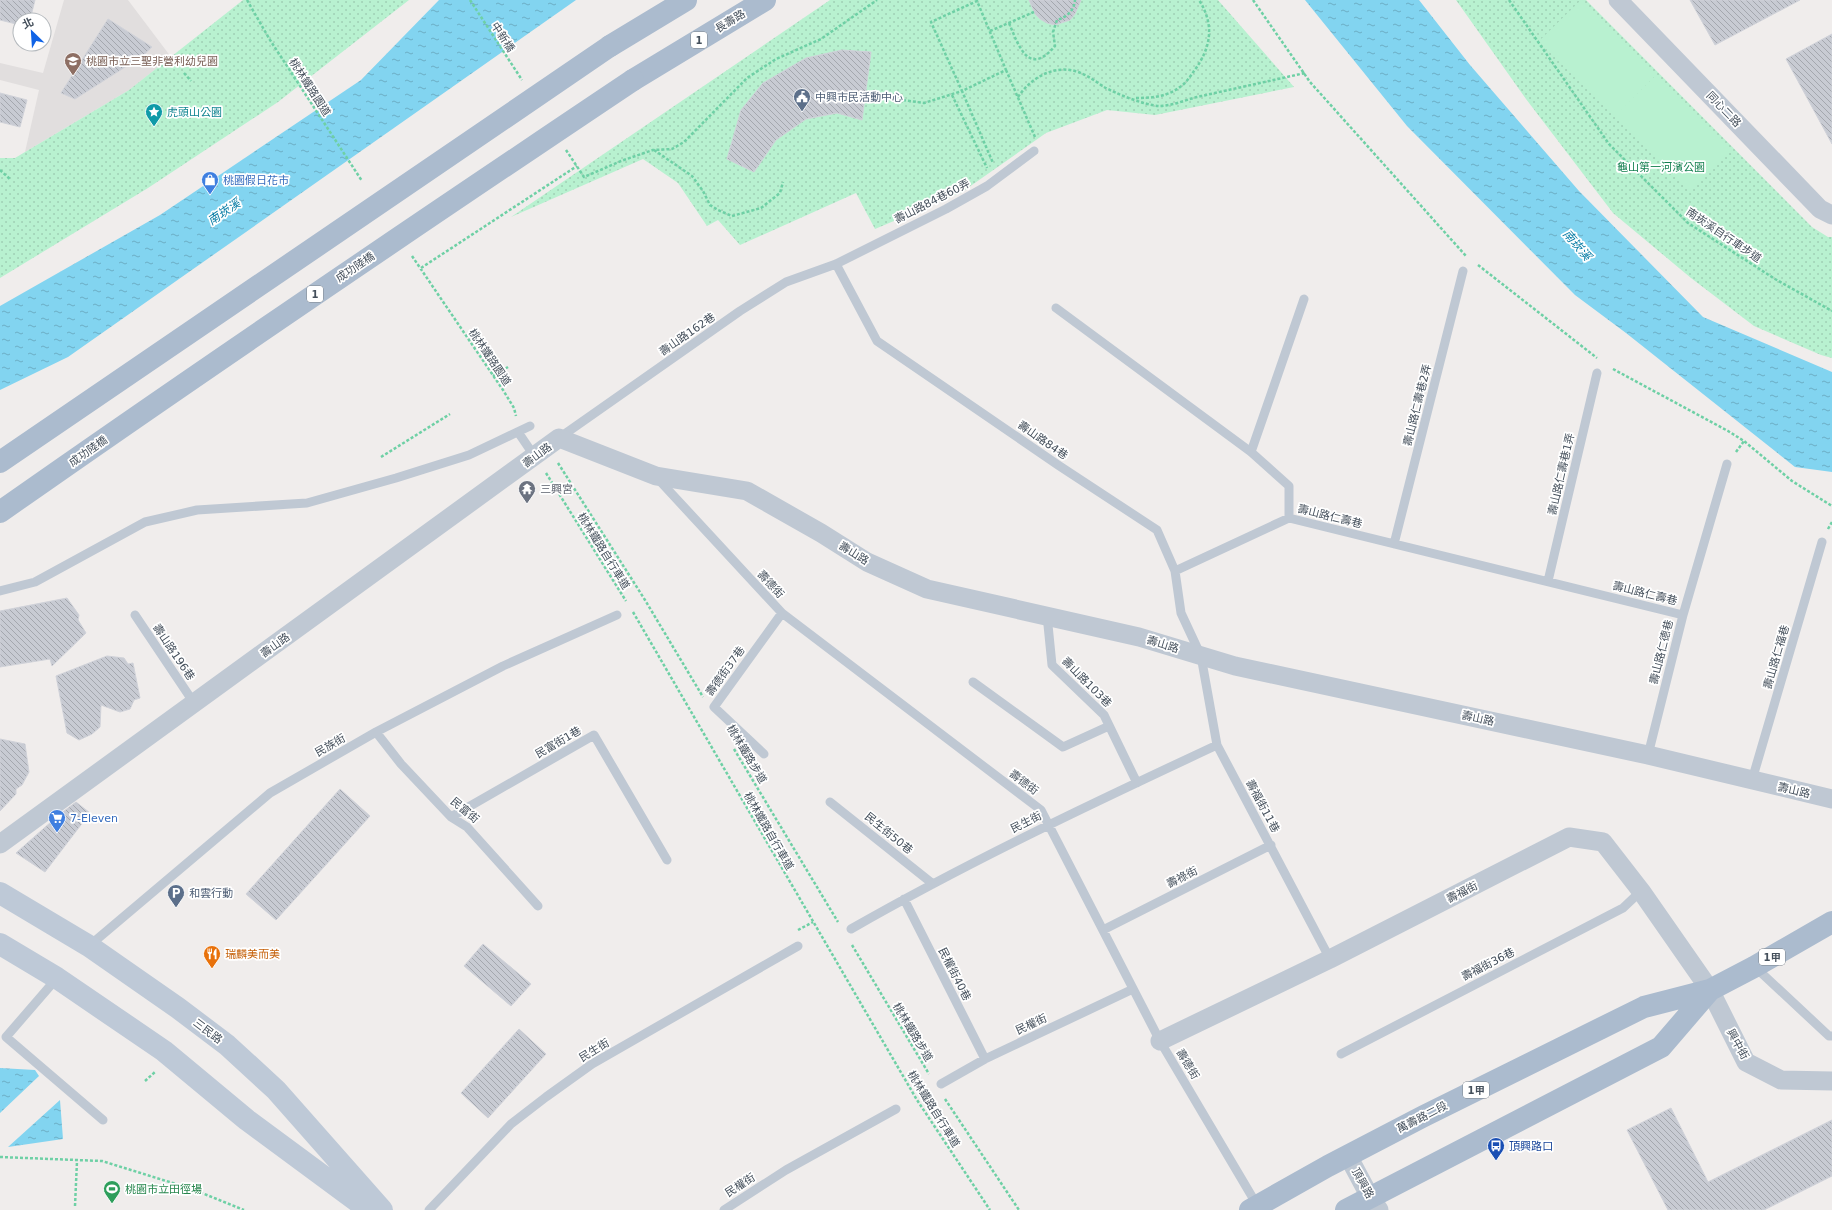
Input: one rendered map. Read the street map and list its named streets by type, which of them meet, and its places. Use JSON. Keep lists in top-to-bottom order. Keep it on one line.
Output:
{"streets":{"main road":["長壽路","1","成功陸橋","1甲","萬壽路二段"],"street":["同心二路","壽山路","壽福街","三民路","興中街","頂興路"],"lane":["壽山路84巷60弄","壽山路162巷","壽山路仁壽巷2弄","壽山路84巷","壽山路仁壽巷1弄","壽山路仁壽巷","壽德街","壽山路196巷","壽山路仁德巷","壽山路仁福巷","壽德街37巷","壽山路103巷","民富街1巷","民族街","壽福街11巷","民富街","民生街","民生街50巷","壽祿街","壽福街36巷","民權街40巷","民權街"],"path":["中新橋","桃林鐵路園道","南崁溪自行車步道","桃林鐵路自行車道","桃林鐵路步道"]},"crossings":[["長壽路","成功陸橋"],["壽山路84巷60弄","壽山路162巷"],["壽山路84巷60弄","壽山路84巷"],["壽山路162巷","壽山路84巷"],["壽山路162巷","壽山路"],["壽山路仁壽巷2弄","壽山路仁壽巷"],["壽山路84巷","壽山路"],["壽山路84巷","壽福街11巷"],["壽山路","桃林鐵路自行車道"],["壽山路","壽德街"],["壽山路","壽山路196巷"],["壽山路","壽山路仁德巷"],["壽山路","壽山路仁福巷"],["壽山路","壽山路103巷"],["壽山路","壽福街11巷"],["壽山路仁壽巷1弄","壽山路仁壽巷"],["壽山路仁壽巷","壽山路仁德巷"],["壽德街","壽德街37巷"],["壽德街","民生街"],["壽德街","壽祿街"],["壽德街","壽福街"],["壽德街","民權街"],["壽德街","萬壽路二段"],["壽山路103巷","民生街"],["民富街1巷","民富街"],["民族街","民富街"],["民族街","三民路"],["壽福街11巷","民生街"],["壽福街11巷","壽祿街"],["壽福街11巷","壽福街"],["民生街","民生街50巷"],["民生街","民權街40巷"],["壽福街","壽福街36巷"],["壽福街","興中街"],["壽福街","萬壽路二段"],["民權街40巷","民權街"],["興中街","萬壽路二段"],["萬壽路二段","頂興路"]],"water":["南崁溪"],"parks":["龜山第一河濱公園"],"places":{"school or university":["桃園市立三聖非營利幼兒園"],"public building":["中興市民活動中心"],"place":["虎頭山公園"],"shop":["桃園假日花市"],"temple":["三興宮"],"supermarket":["7-Eleven"],"parking":["和雲行動"],"restaurant":["瑞麟美而美"],"bus stop":["頂興路口"],"sports":["桃園市立田徑場"]},"north":"top left"}
